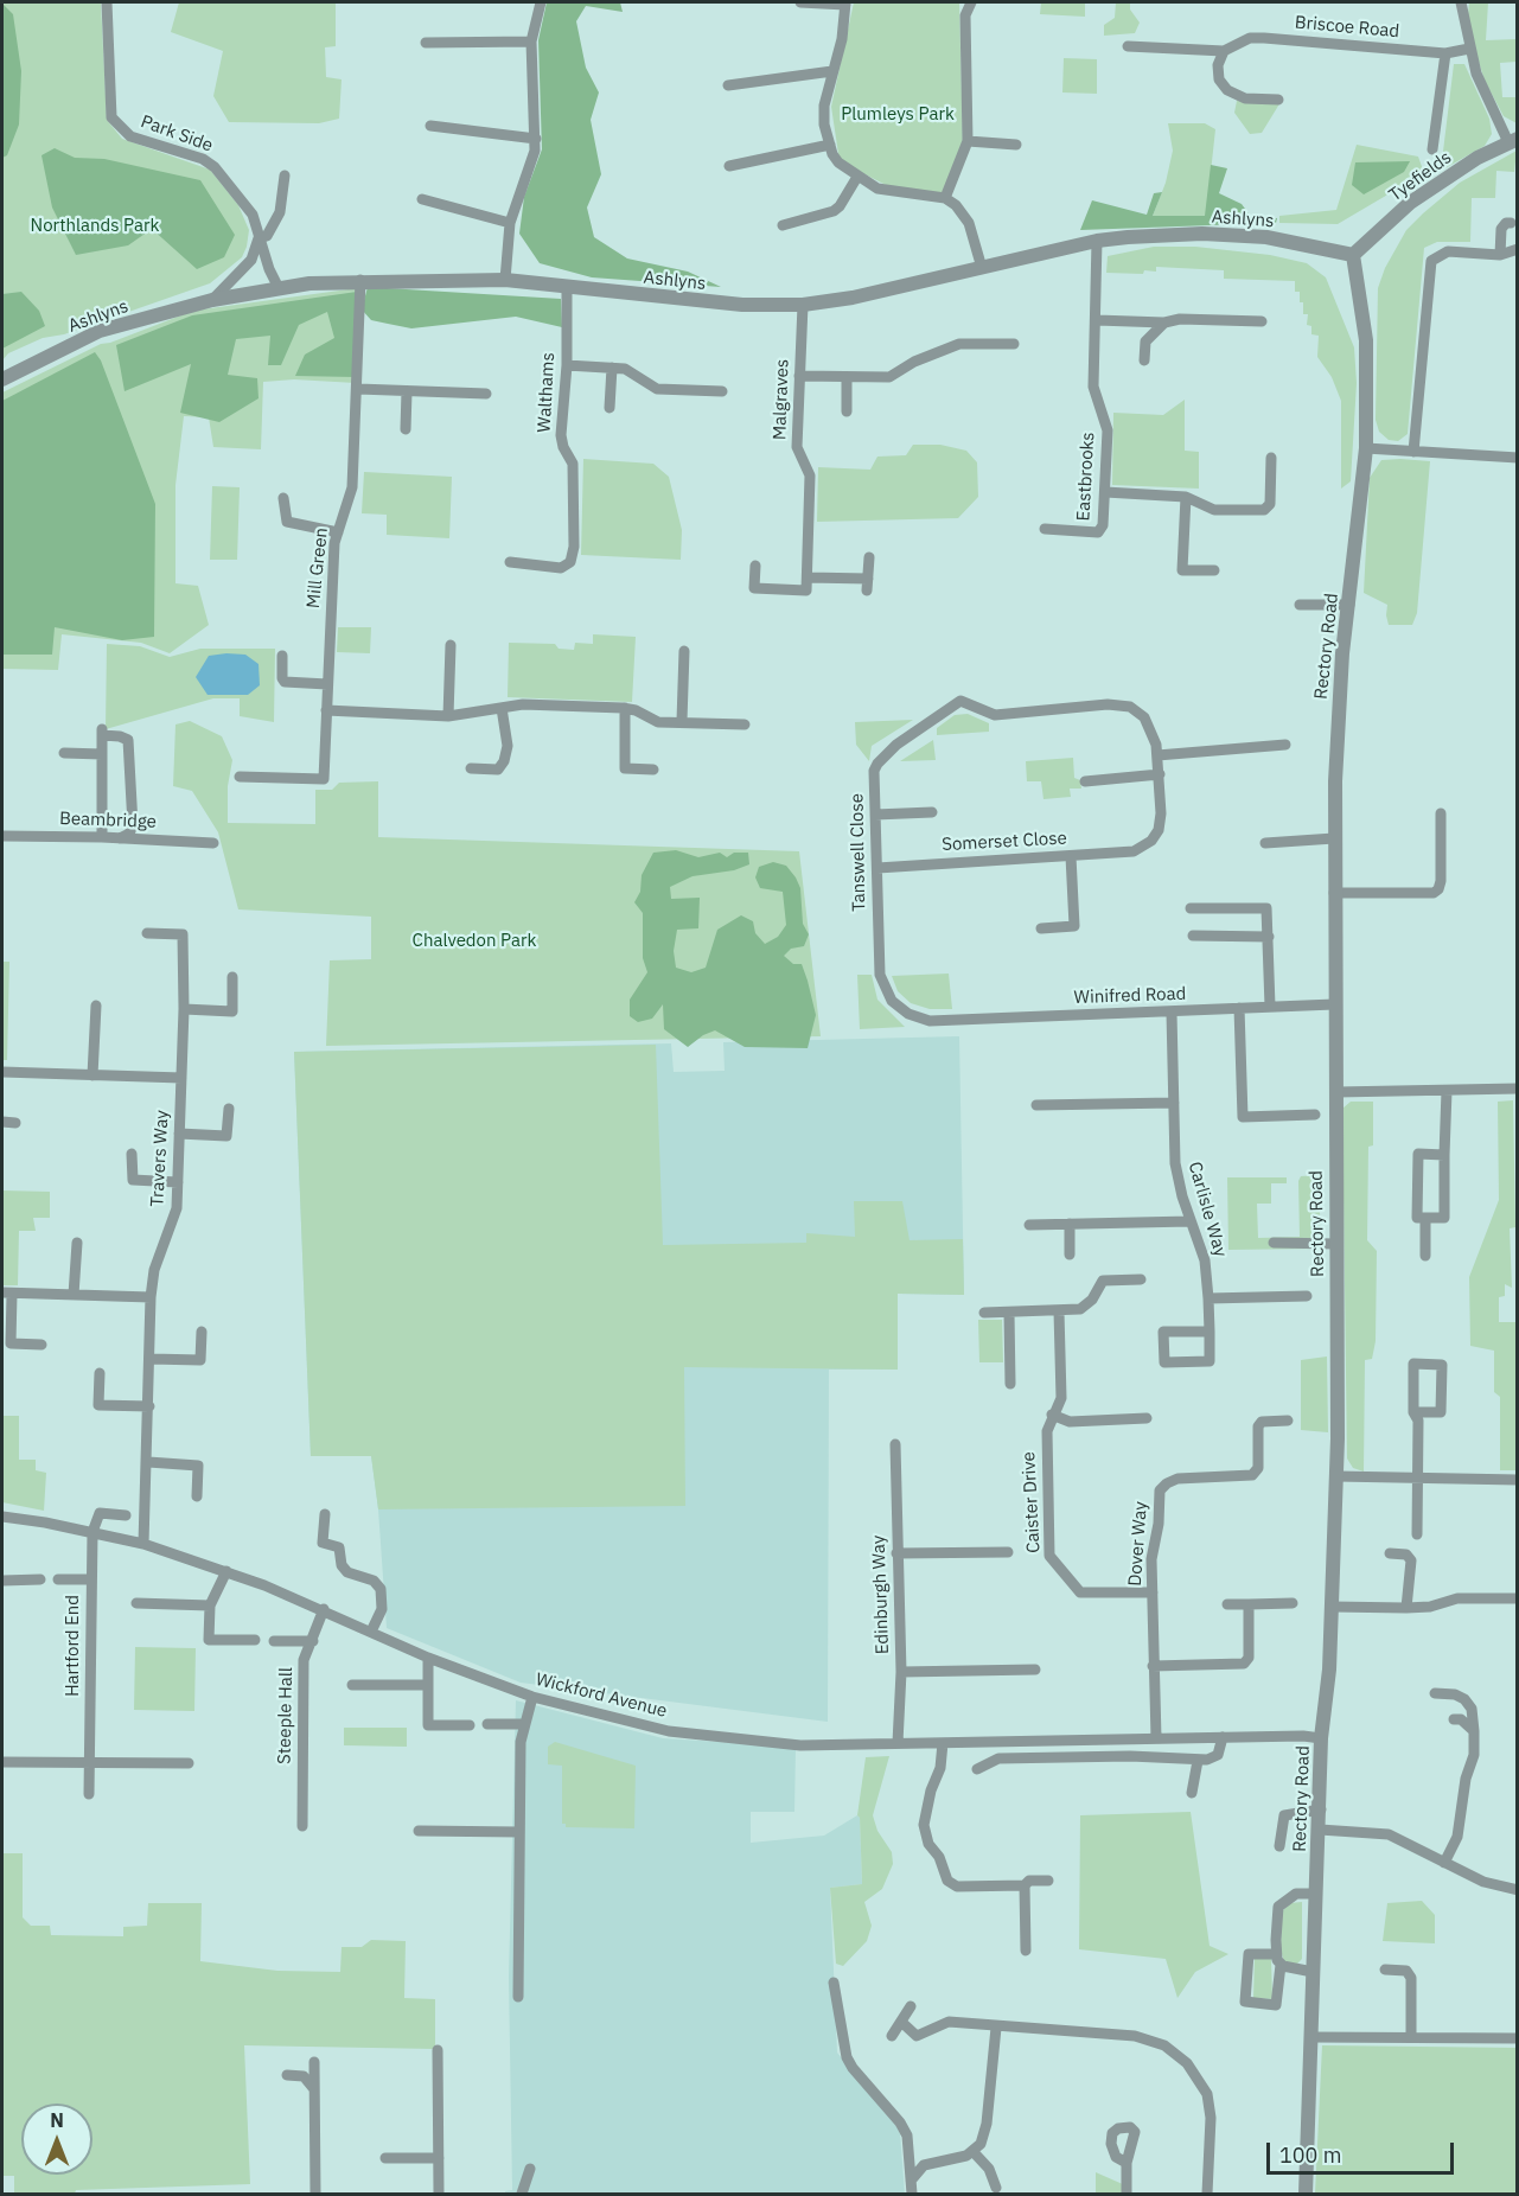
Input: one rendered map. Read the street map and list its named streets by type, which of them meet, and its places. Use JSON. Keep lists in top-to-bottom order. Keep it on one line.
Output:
{"streets":{"street":["Briscoe Road","Park Side","Tyefields","Ashlyns","Walthams","Malgraves","Eastbrooks","Mill Green","Rectory Road","Beambridge","Somerset Close","Tanswell Close","Winifred Road","Travers Way","Carlisle Way","Caister Drive","Dover Way","Edinburgh Way","Hartford End","Wickford Avenue","Steeple Hall"]},"crossings":[["Park Side","Ashlyns"],["Tyefields","Ashlyns"],["Tyefields","Rectory Road"],["Ashlyns","Walthams"],["Ashlyns","Malgraves"],["Ashlyns","Eastbrooks"],["Ashlyns","Mill Green"],["Ashlyns","Rectory Road"],["Rectory Road","Winifred Road"],["Rectory Road","Wickford Avenue"],["Somerset Close","Tanswell Close"],["Tanswell Close","Winifred Road"],["Winifred Road","Carlisle Way"],["Travers Way","Wickford Avenue"],["Caister Drive","Dover Way"],["Dover Way","Wickford Avenue"],["Edinburgh Way","Wickford Avenue"],["Hartford End","Wickford Avenue"],["Wickford Avenue","Steeple Hall"]],"parks":["Plumleys Park","Northlands Park","Chalvedon Park"],"scale_bar":"100 m","north":"top"}
